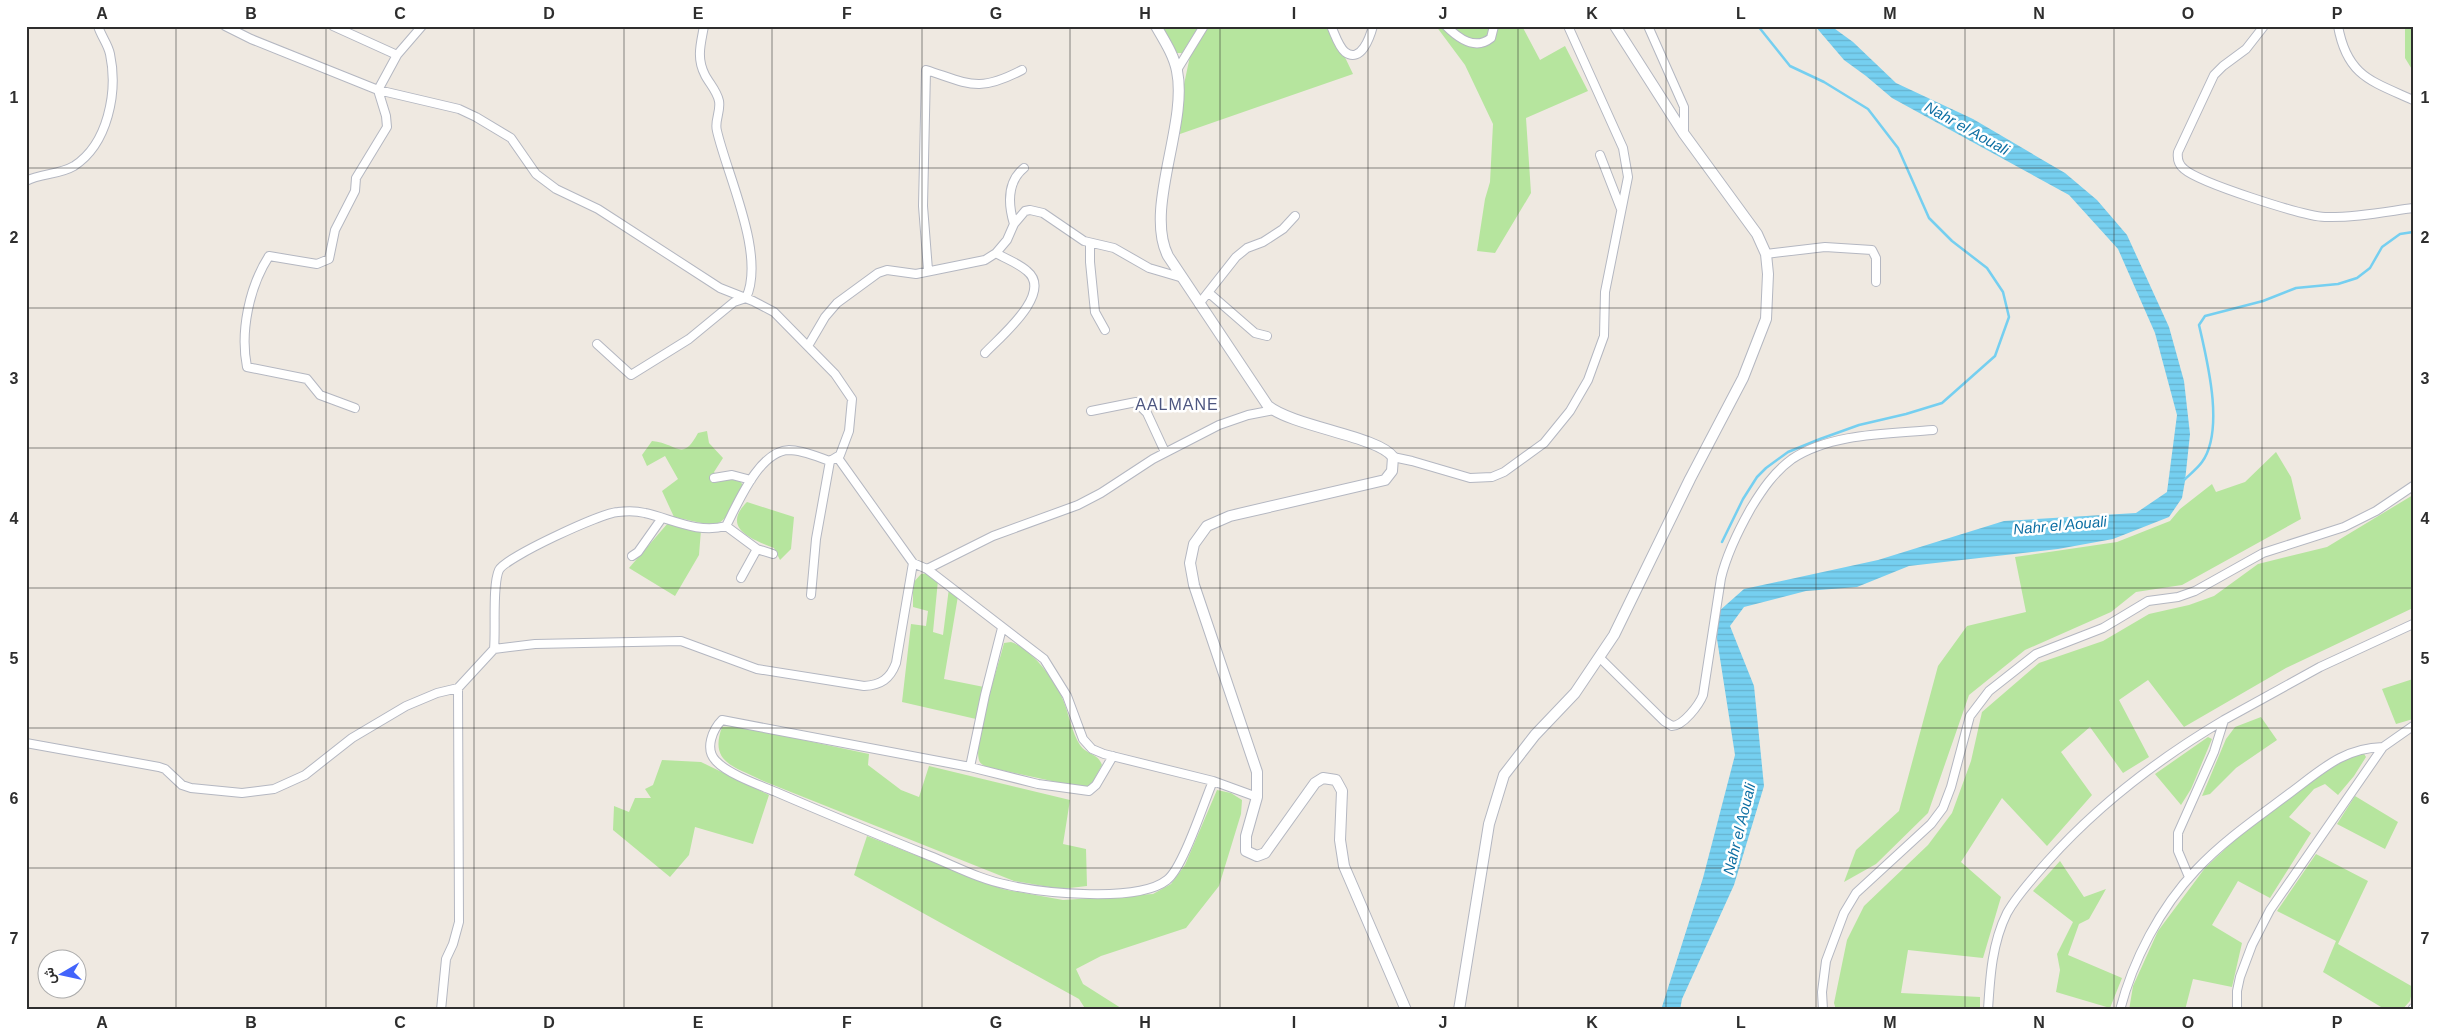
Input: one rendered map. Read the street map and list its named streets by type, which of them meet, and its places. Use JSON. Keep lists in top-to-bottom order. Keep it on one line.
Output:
{"districts":["AALMANE"],"water":["Nahr el Aouali"],"north":"left","grid":{"columns":["A","B","C","D","E","F","G","H","I","J","K","L","M","N","O","P"],"rows":["1","2","3","4","5","6","7"]}}
